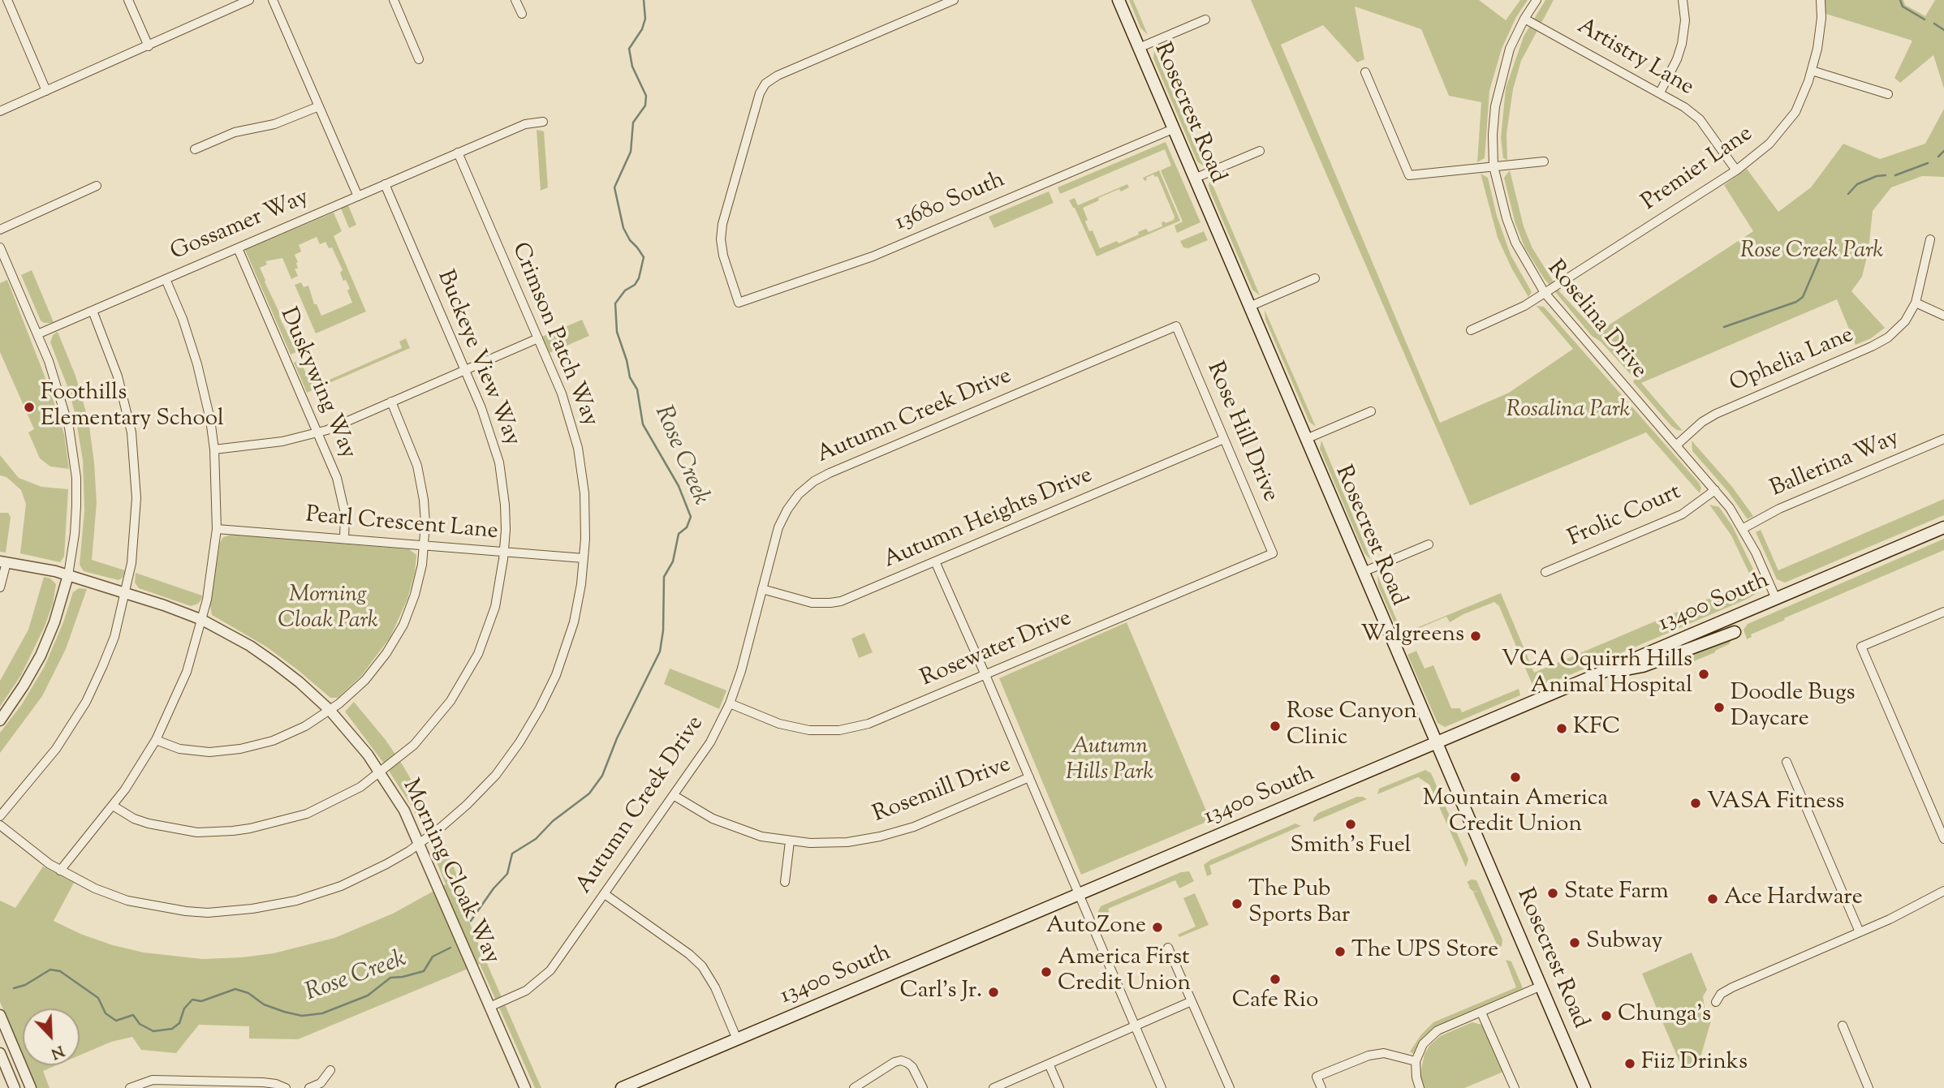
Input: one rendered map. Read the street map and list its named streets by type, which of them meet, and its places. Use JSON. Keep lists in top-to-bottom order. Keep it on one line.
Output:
{"streets":{"main road":["Rosecrest Road","13400 South"],"street":["Artistry Lane","Premier Lane","13680 South","Gossamer Way","Roselina Drive","Crimson Patch Way","Buckeye View Way","Ophelia Lane","Duskywing Way","Autumn Creek Drive","Rose Hill Drive","Ballerina Way","Frolic Court","Autumn Heights Drive","Pearl Crescent Lane","Rosewater Drive","Rosemill Drive","Morning Cloak Way"]},"crossings":[["Artistry Lane","Premier Lane"],["Artistry Lane","Roselina Drive"],["Rosecrest Road","13680 South"],["Rosecrest Road","13400 South"],["Premier Lane","Roselina Drive"],["Gossamer Way","Crimson Patch Way"],["Gossamer Way","Buckeye View Way"],["Gossamer Way","Duskywing Way"],["Roselina Drive","Ophelia Lane"],["Roselina Drive","Ballerina Way"],["Roselina Drive","Frolic Court"],["Roselina Drive","13400 South"],["Crimson Patch Way","Pearl Crescent Lane"],["Crimson Patch Way","Morning Cloak Way"],["Buckeye View Way","Pearl Crescent Lane"],["Buckeye View Way","Morning Cloak Way"],["Duskywing Way","Pearl Crescent Lane"],["Autumn Creek Drive","Rose Hill Drive"],["Autumn Creek Drive","Autumn Heights Drive"],["Autumn Creek Drive","Rosewater Drive"],["Autumn Creek Drive","Rosemill Drive"],["Autumn Creek Drive","Morning Cloak Way"],["Rose Hill Drive","Autumn Heights Drive"],["Rose Hill Drive","Rosewater Drive"]],"water":["Rose Creek"],"parks":["Rose Creek Park","Rosalina Park","Morning Cloak Park","Autumn Hills Park"],"places":["Foothills Elementary School","Walgreens","VCA Oquirrh Hills Animal Hospital","Doodle Bugs Daycare","Rose Canyon Clinic","KFC","Mountain America Credit Union","VASA Fitness","Smith's Fuel","State Farm","Ace Hardware","The Pub Sports Bar","AutoZone","Subway","The UPS Store","America First Credit Union","Cafe Rio","Carl's Jr.","Chunga's","Fiiz Drinks"],"north":"bottom right"}
